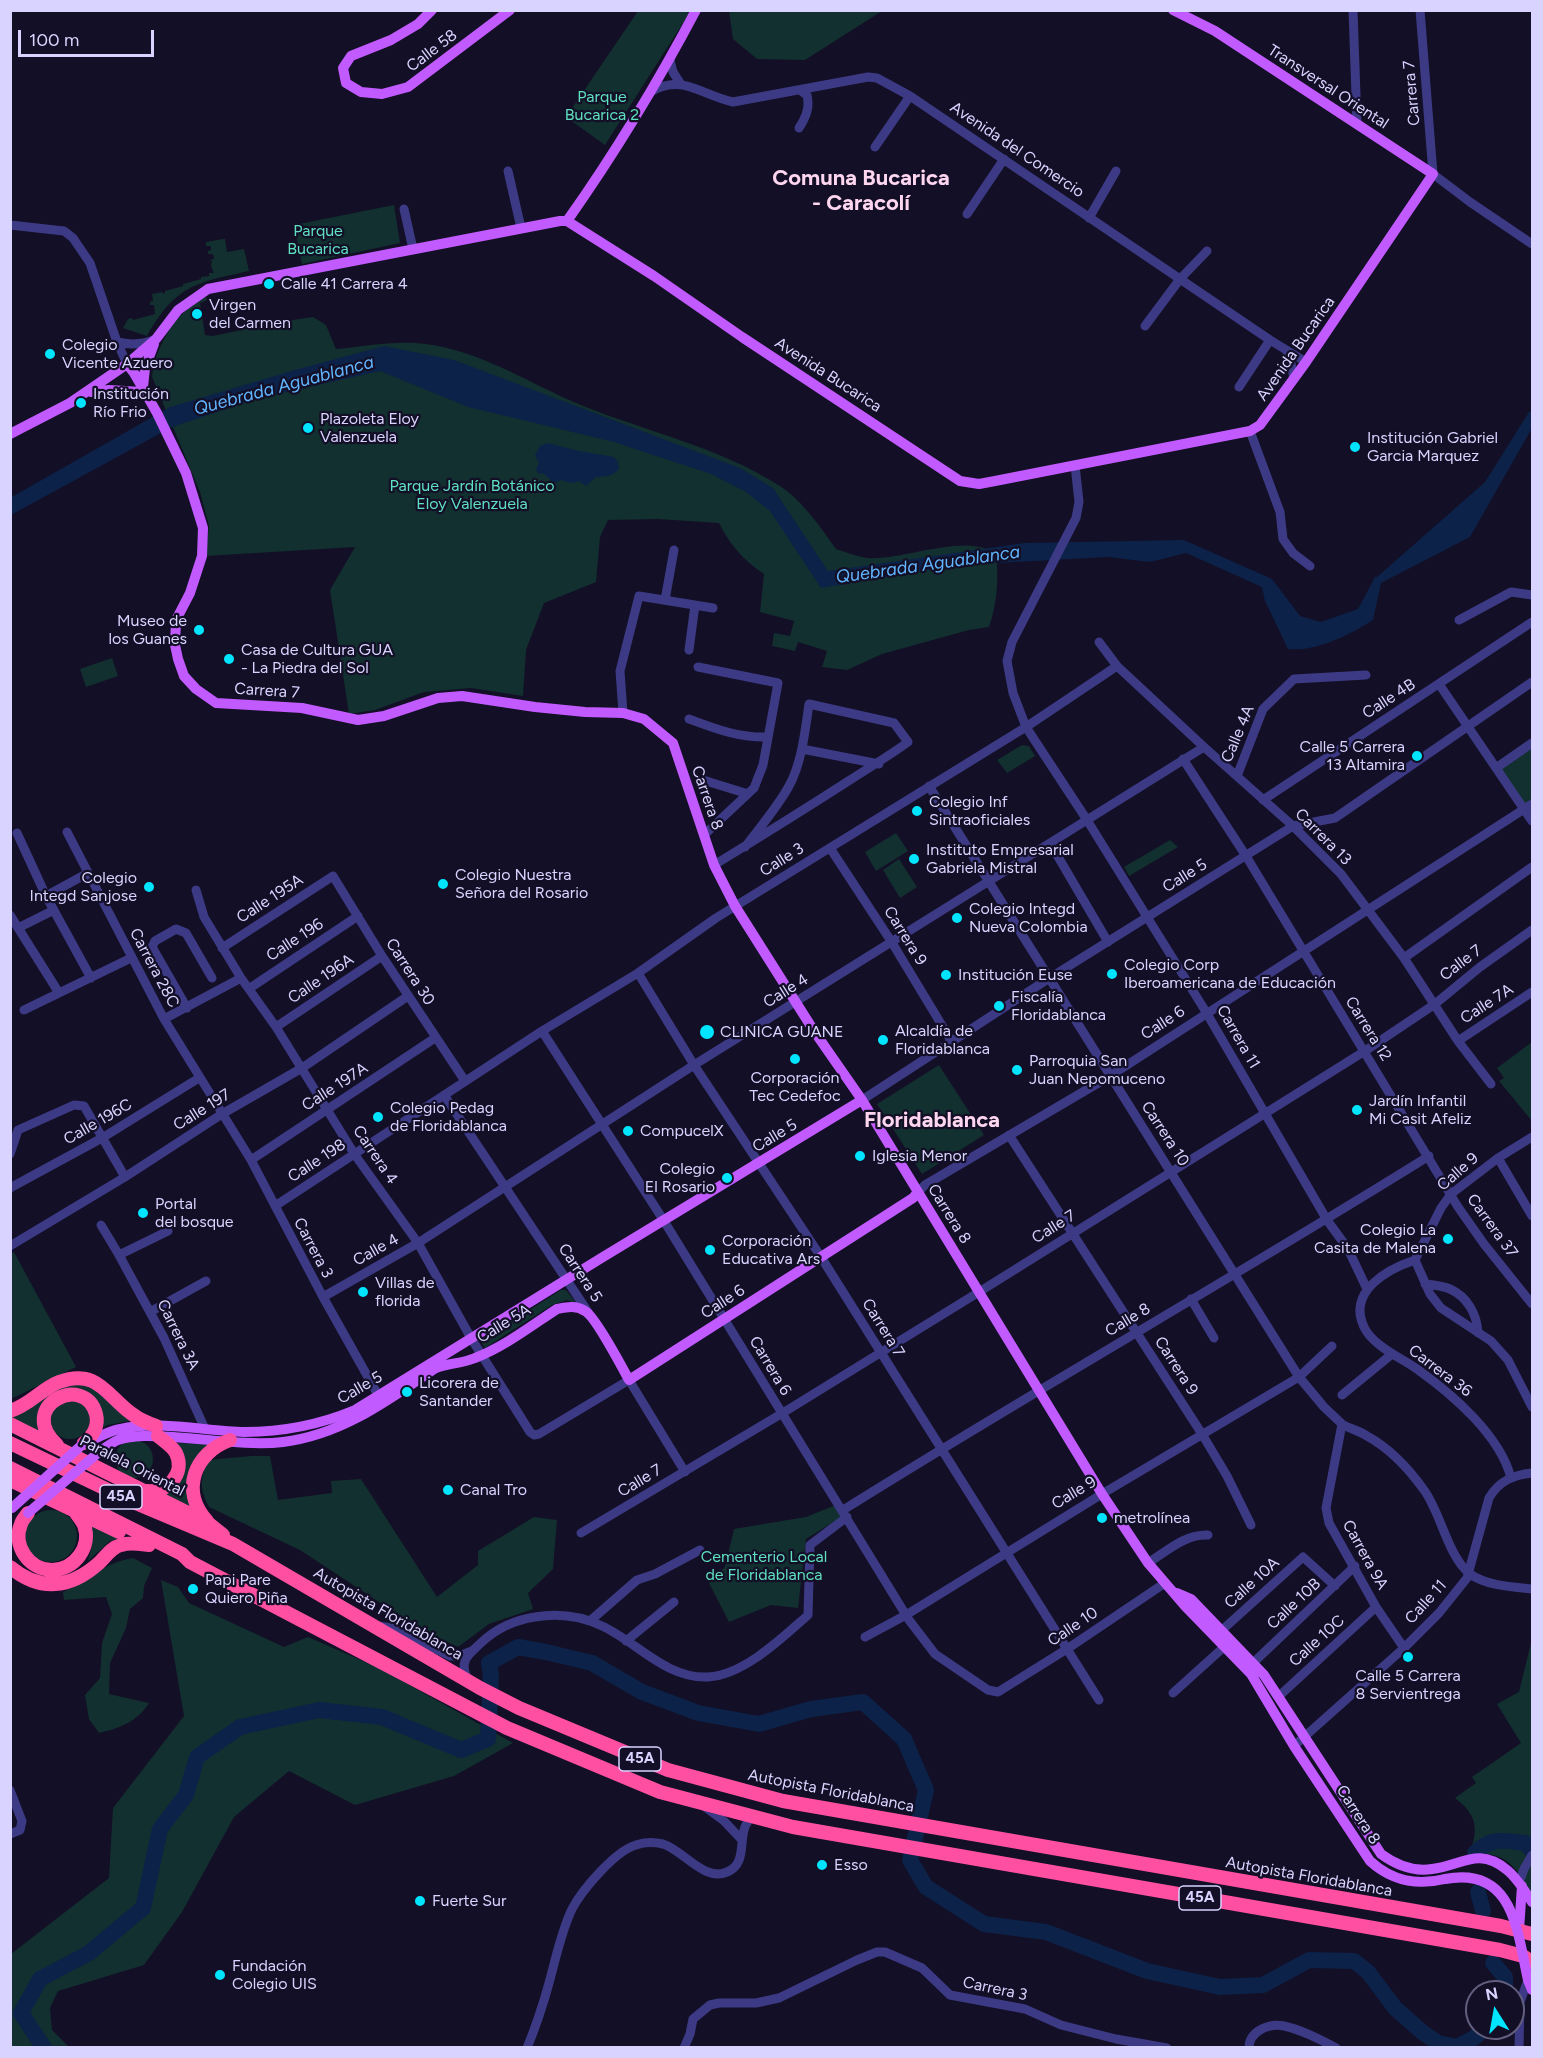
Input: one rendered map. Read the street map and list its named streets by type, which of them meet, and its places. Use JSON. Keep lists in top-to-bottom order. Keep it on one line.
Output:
{"streets":{"highway":["Paralela Oriental","45A","Autopista Floridablanca"],"main road":["Calle 58","Transversal Oriental","Carrera 7","Avenida Bucarica","Carrera 8","Calle 5","Calle 6","Carrera 5","Calle 5A"],"street":["Avenida del Comercio","Calle 4B","Calle 4A","Carrera 13","Calle 3","Calle 195A","Carrera 9","Calle 196","Calle 7","Carrera 28C","Carrera 30","Calle 196A","Calle 4","Calle 7A","Carrera 12","Carrera 11","Calle 197A","Calle 197","Calle 196C","Carrera 10","Carrera 4","Calle 198","Calle 9","Carrera 37","Carrera 3","Calle 8","Carrera 3A","Carrera 6","Carrera 36","Carrera 9A","Calle 10A","Calle 11","Calle 10B","Calle 10","Calle 10C"]},"crossings":[["Transversal Oriental","Carrera 7"],["Transversal Oriental","Avenida Bucarica"],["Carrera 7","Avenida Bucarica"],["Carrera 7","Carrera 8"],["Carrera 7","Calle 3"],["Carrera 7","Calle 5"],["Carrera 7","Calle 7"],["Carrera 7","Calle 4"],["Carrera 7","Calle 6"],["Carrera 7","Calle 9"],["Carrera 7","Calle 8"],["Carrera 7","Calle 10"],["Avenida del Comercio","Avenida Bucarica"],["Avenida Bucarica","Carrera 11"],["Calle 4B","Carrera 13"],["Calle 4A","Carrera 13"],["Carrera 8","Calle 3"],["Carrera 8","Calle 5"],["Carrera 8","Calle 7"],["Carrera 8","Calle 4"],["Carrera 8","Calle 6"],["Carrera 8","Calle 9"],["Carrera 8","Calle 8"],["Carrera 8","Calle 10A"],["Carrera 8","Calle 11"],["Carrera 8","Calle 10B"],["Carrera 8","Calle 10"],["Carrera 8","Calle 10C"],["Carrera 13","Calle 3"],["Carrera 13","Calle 5"],["Carrera 13","Calle 7"],["Carrera 13","Calle 4"],["Carrera 13","Calle 7A"],["Carrera 13","Calle 6"],["Calle 3","Carrera 9"],["Calle 3","Carrera 30"],["Calle 3","Carrera 11"],["Calle 3","Carrera 10"],["Calle 3","Calle 198"],["Calle 3","Carrera 6"],["Calle 5","Carrera 9"],["Calle 5","Carrera 12"],["Calle 5","Carrera 11"],["Calle 5","Carrera 10"],["Calle 5","Carrera 4"],["Calle 5","Carrera 3"],["Calle 5","Carrera 5"],["Calle 5","Calle 5A"],["Calle 5","Carrera 3A"],["Calle 5","Carrera 6"],["Calle 195A","Carrera 30"],["Calle 195A","Carrera 4"],["Carrera 9","Calle 7"],["Carrera 9","Calle 4"],["Carrera 9","Calle 6"],["Carrera 9","Calle 9"],["Carrera 9","Calle 8"],["Calle 196","Carrera 30"],["Calle 196","Carrera 4"],["Calle 7","Carrera 12"],["Calle 7","Carrera 11"],["Calle 7","Carrera 10"],["Calle 7","Carrera 5"],["Calle 7","Carrera 6"],["Carrera 28C","Calle 197"],["Carrera 28C","Calle 196C"],["Carrera 28C","Carrera 3"],["Carrera 30","Calle 196A"],["Carrera 30","Calle 197A"],["Carrera 30","Calle 197"],["Carrera 30","Calle 198"],["Calle 196A","Carrera 4"],["Calle 4","Carrera 12"],["Calle 4","Carrera 11"],["Calle 4","Carrera 10"],["Calle 4","Carrera 4"],["Calle 4","Carrera 3"],["Calle 4","Carrera 5"],["Calle 4","Carrera 6"],["Calle 6","Carrera 12"],["Calle 6","Carrera 11"],["Calle 6","Carrera 10"],["Calle 6","Carrera 4"],["Calle 6","Carrera 5"],["Calle 6","Carrera 6"],["Carrera 12","Calle 9"],["Carrera 12","Carrera 37"],["Carrera 12","Calle 8"],["Carrera 11","Calle 8"],["Carrera 11","Carrera 36"],["Calle 197A","Carrera 4"],["Calle 197A","Carrera 3"],["Calle 197","Carrera 4"],["Calle 197","Carrera 3"],["Carrera 10","Calle 9"],["Carrera 10","Calle 8"],["Carrera 4","Calle 198"],["Carrera 4","Calle 5A"],["Calle 198","Carrera 3"],["Calle 198","Carrera 5"],["Calle 9","Carrera 37"],["Calle 9","Carrera 6"],["Carrera 5","Calle 5A"],["Calle 8","Carrera 6"],["Carrera 6","Calle 10"],["Carrera 36","Calle 11"],["Paralela Oriental","Autopista Floridablanca"],["Carrera 9A","Calle 11"],["Carrera 9A","Calle 10B"],["Carrera 9A","Calle 10C"],["Calle 10A","Calle 10B"]],"districts":["Comuna Bucarica - Caracolí","Floridablanca"],"water":["Quebrada Aguablanca"],"parks":["Parque Bucarica 2","Parque Bucarica","Parque Jardín Botánico Eloy Valenzuela","Cementerio Local de Floridablanca"],"places":["Calle 41 Carrera 4","Virgen del Carmen","Colegio Vicente Azuero","Institución Río Frio","Plazoleta Eloy Valenzuela","Institución Gabriel Garcia Marquez","Museo de los Guanes","Casa de Cultura GUA - La Piedra del Sol","Calle 5 Carrera 13 Altamira","Colegio Inf Sintraoficiales","Instituto Empresarial Gabriela Mistral","Colegio Nuestra Señora del Rosario","Colegio Integd Sanjose","Colegio Integd Nueva Colombia","Colegio Corp Iberoamericana de Educación","Institución Euse","Fiscalía Floridablanca","CLINICA GUANE","Alcaldía de Floridablanca","Corporación Tec Cedefoc","Parroquia San Juan Nepomuceno","Jardín Infantil Mi Casit Afeliz","Colegio Pedag de Floridablanca","CompucelX","Iglesia Menor","Colegio El Rosario","Portal del bosque","Colegio La Casita de Malena","Corporación Educativa Ars","Villas de florida","Licorera de Santander","Canal Tro","metrolínea","Papi Pare Quiero Piña","Calle 5 Carrera 8 Servientrega","Esso","Fuerte Sur","Fundación Colegio UIS"],"scale_bar":"100 m","north":"top"}
